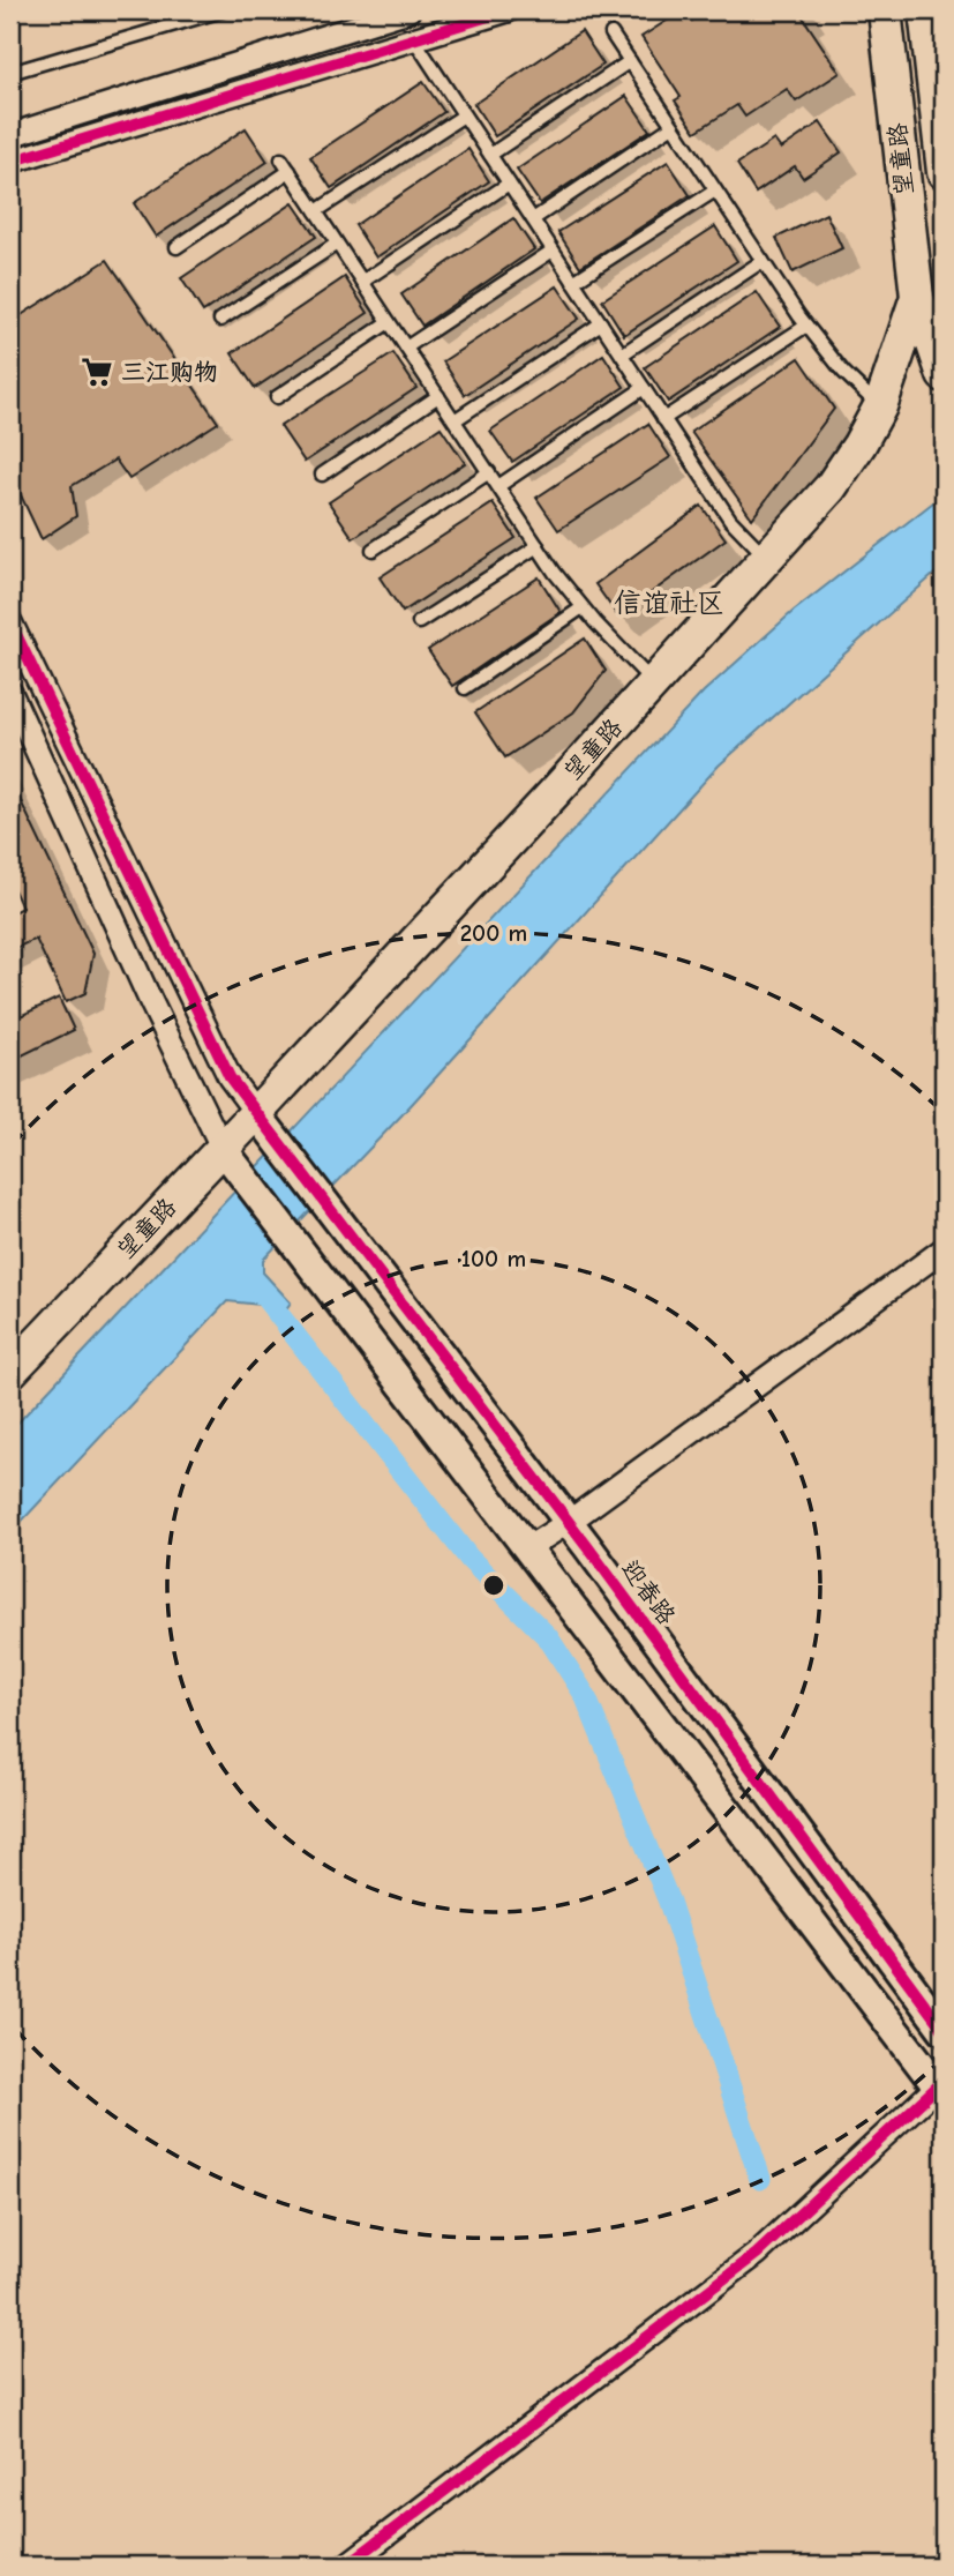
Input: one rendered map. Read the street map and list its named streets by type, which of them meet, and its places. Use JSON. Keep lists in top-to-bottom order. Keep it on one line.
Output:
{"streets":{"main road":["望童路"],"street":["迎春路"]},"crossings":[["望童路","迎春路"]],"districts":["信谊社区"],"places":{"supermarket":["三江购物"]},"rings":["200 m","100 m"]}
